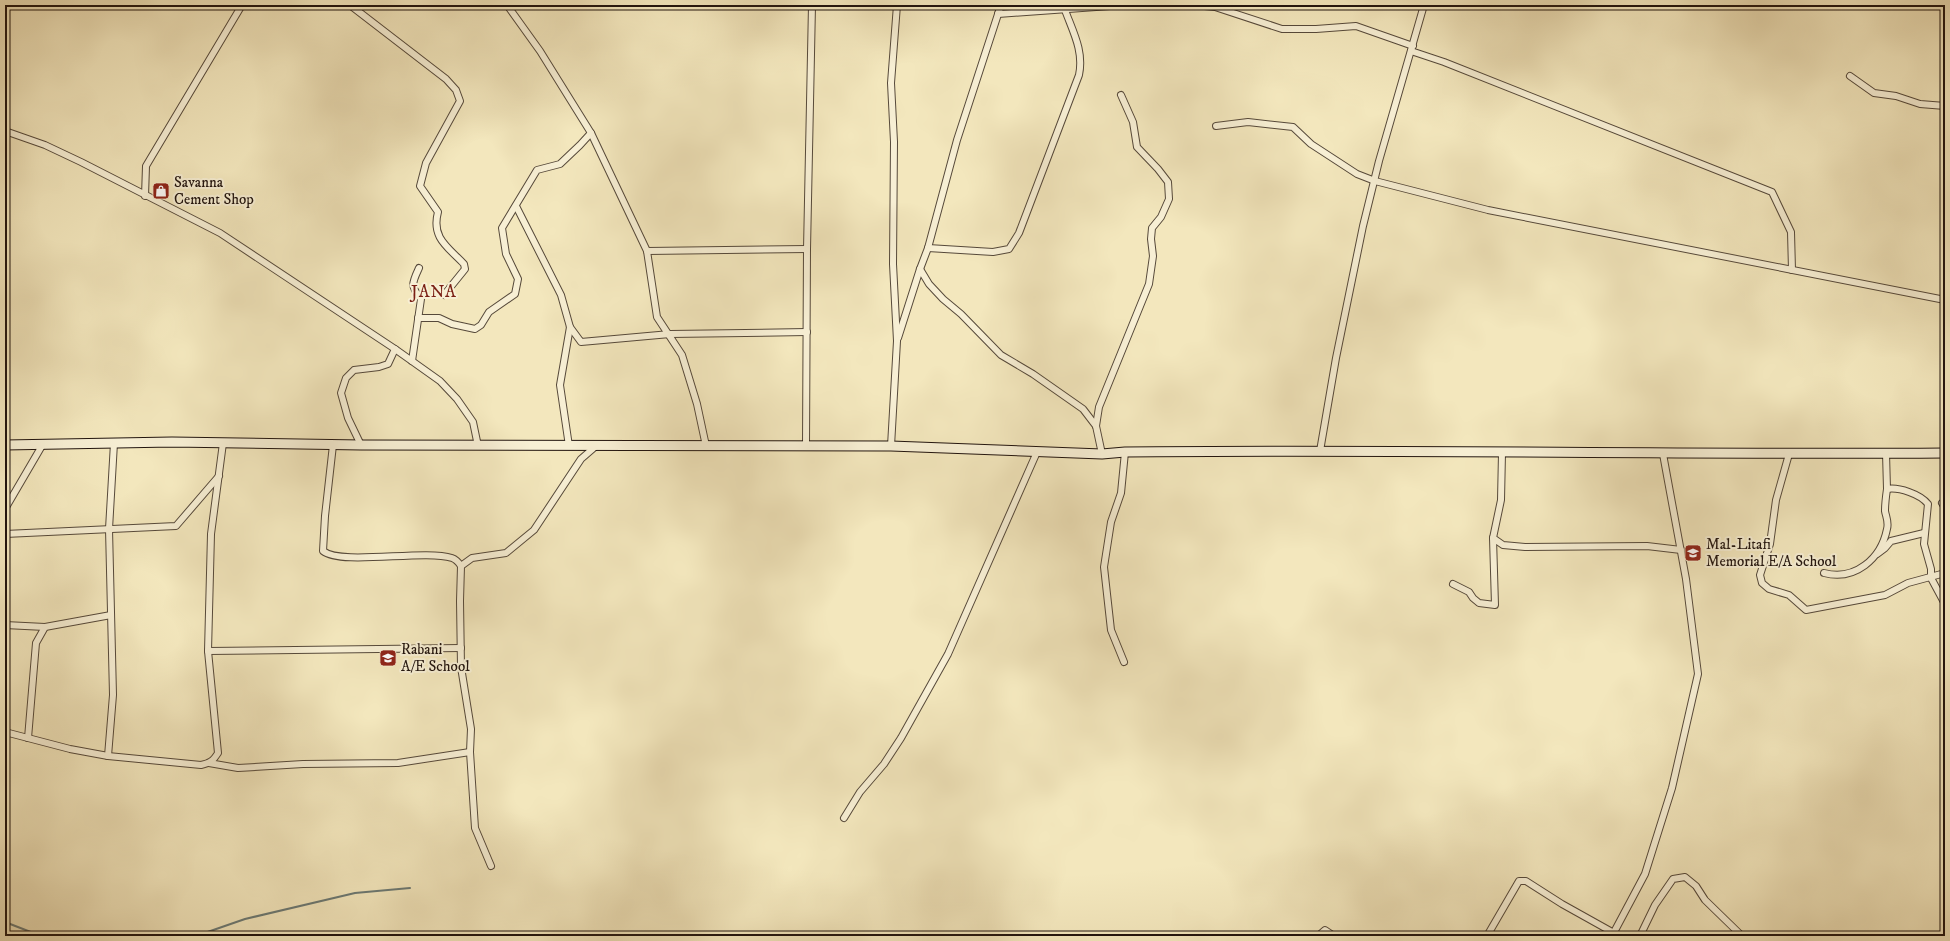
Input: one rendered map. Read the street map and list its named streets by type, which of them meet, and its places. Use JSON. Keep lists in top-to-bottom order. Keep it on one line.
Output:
{"districts":["JANA"],"places":{"shop":["Savanna Cement Shop"],"school or university":["Mal-Litafi Memorial E/A School","Rabani A/E School"]}}
